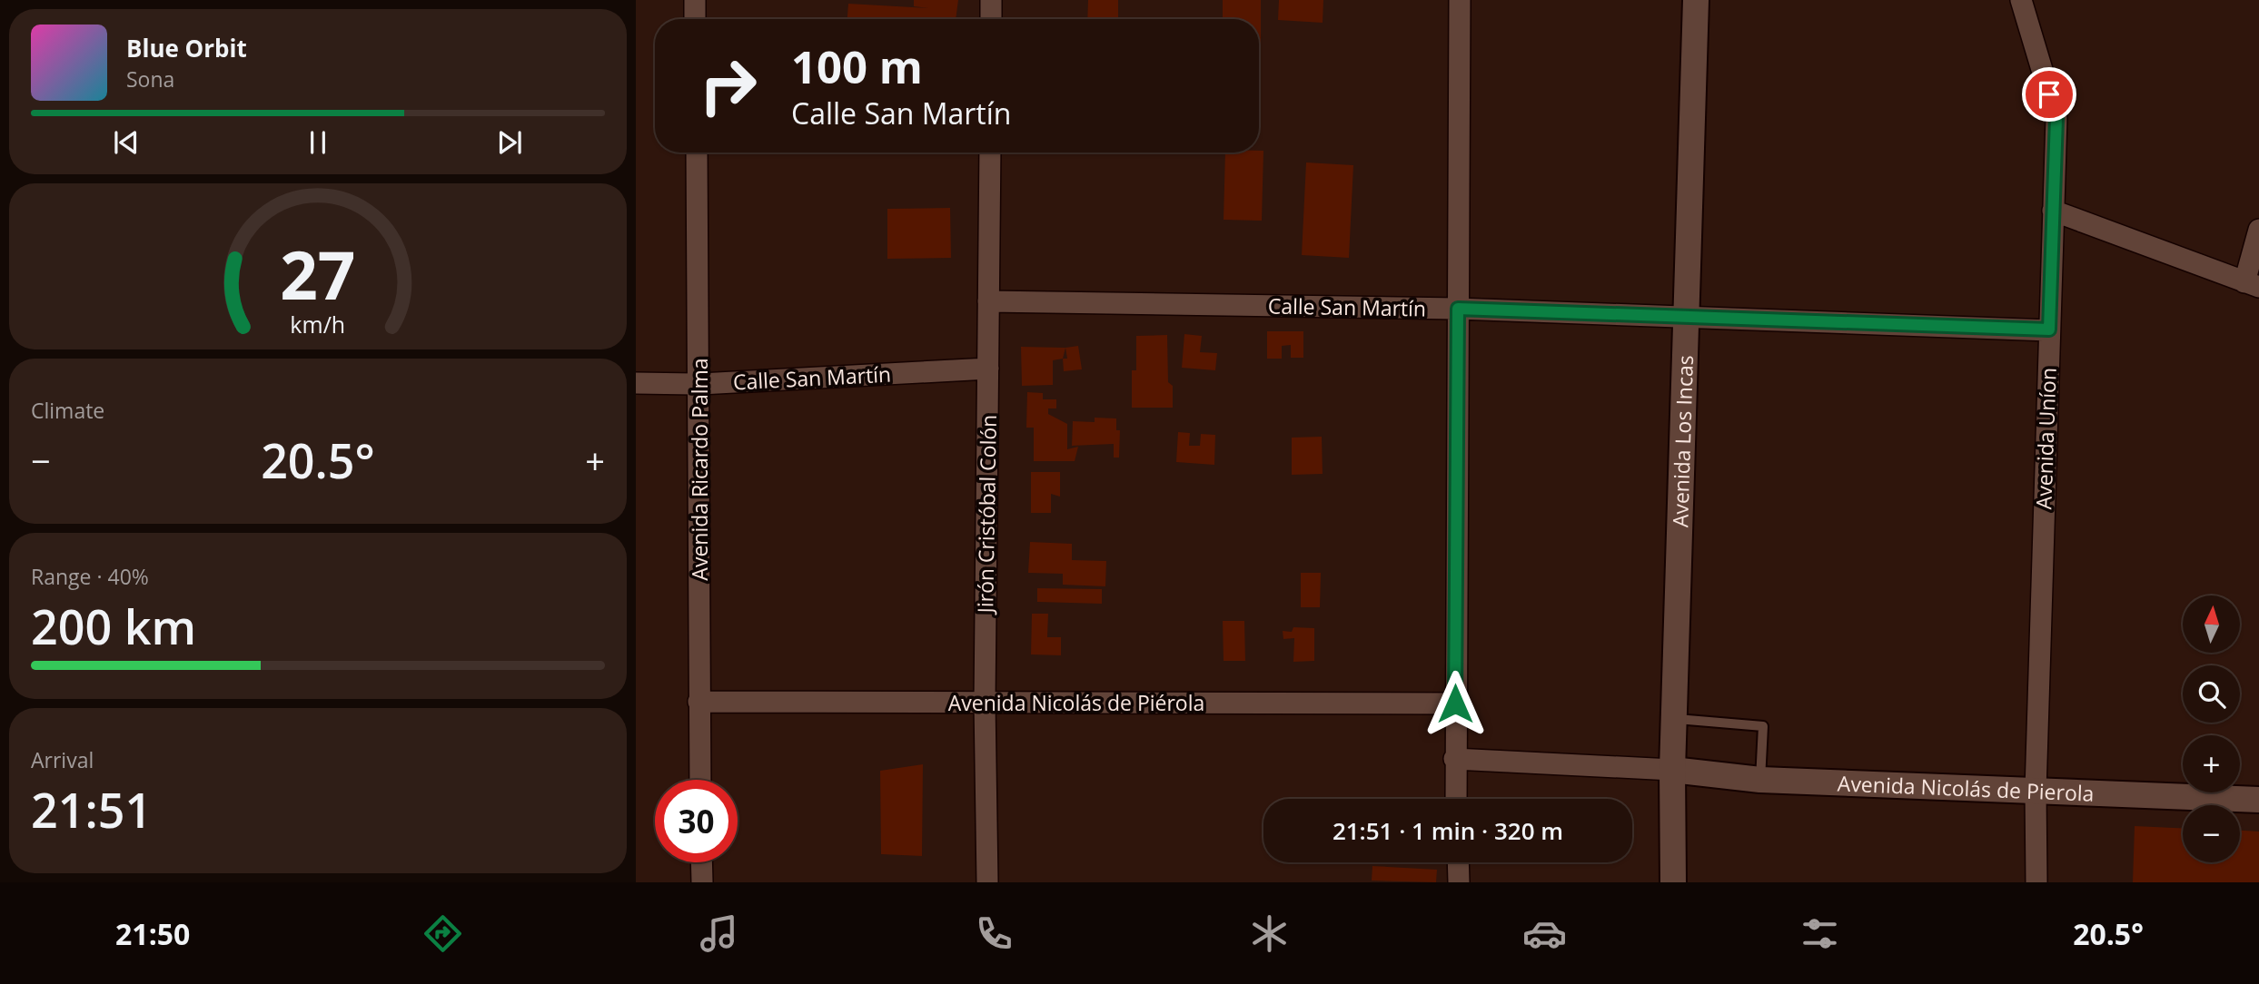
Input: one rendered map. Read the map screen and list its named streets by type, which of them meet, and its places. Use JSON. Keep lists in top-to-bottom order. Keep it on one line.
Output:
{"streets":{"street":["Calle San Martín","Avenida Uníon","Avenida Los Incas","Avenida Ricardo Palma","Jirón Cristóbal Colón","Avenida Nicolás de Piérola","Avenida Nicolás de Pierola"]},"crossings":[["Calle San Martín","Avenida Uníon"],["Calle San Martín","Avenida Los Incas"],["Calle San Martín","Avenida Ricardo Palma"],["Calle San Martín","Jirón Cristóbal Colón"],["Avenida Uníon","Avenida Nicolás de Pierola"],["Avenida Los Incas","Avenida Nicolás de Pierola"],["Avenida Ricardo Palma","Avenida Nicolás de Piérola"],["Jirón Cristóbal Colón","Avenida Nicolás de Piérola"]],"north":"top","page":{"turn":["100 m","Calle San Martín"],"song":["Blue Orbit","Sona"],"tile":["Climate",["Range · 40%","200 km"],["Arrival","21:51"]],"heat":["−","20.5°","+"],"map_buttons":["+","−"],"limit":"30","trip":"21:51 · 1 min · 320 m","tabs":["21:50","20.5°"],"gauge":["27","km/h"]}}
